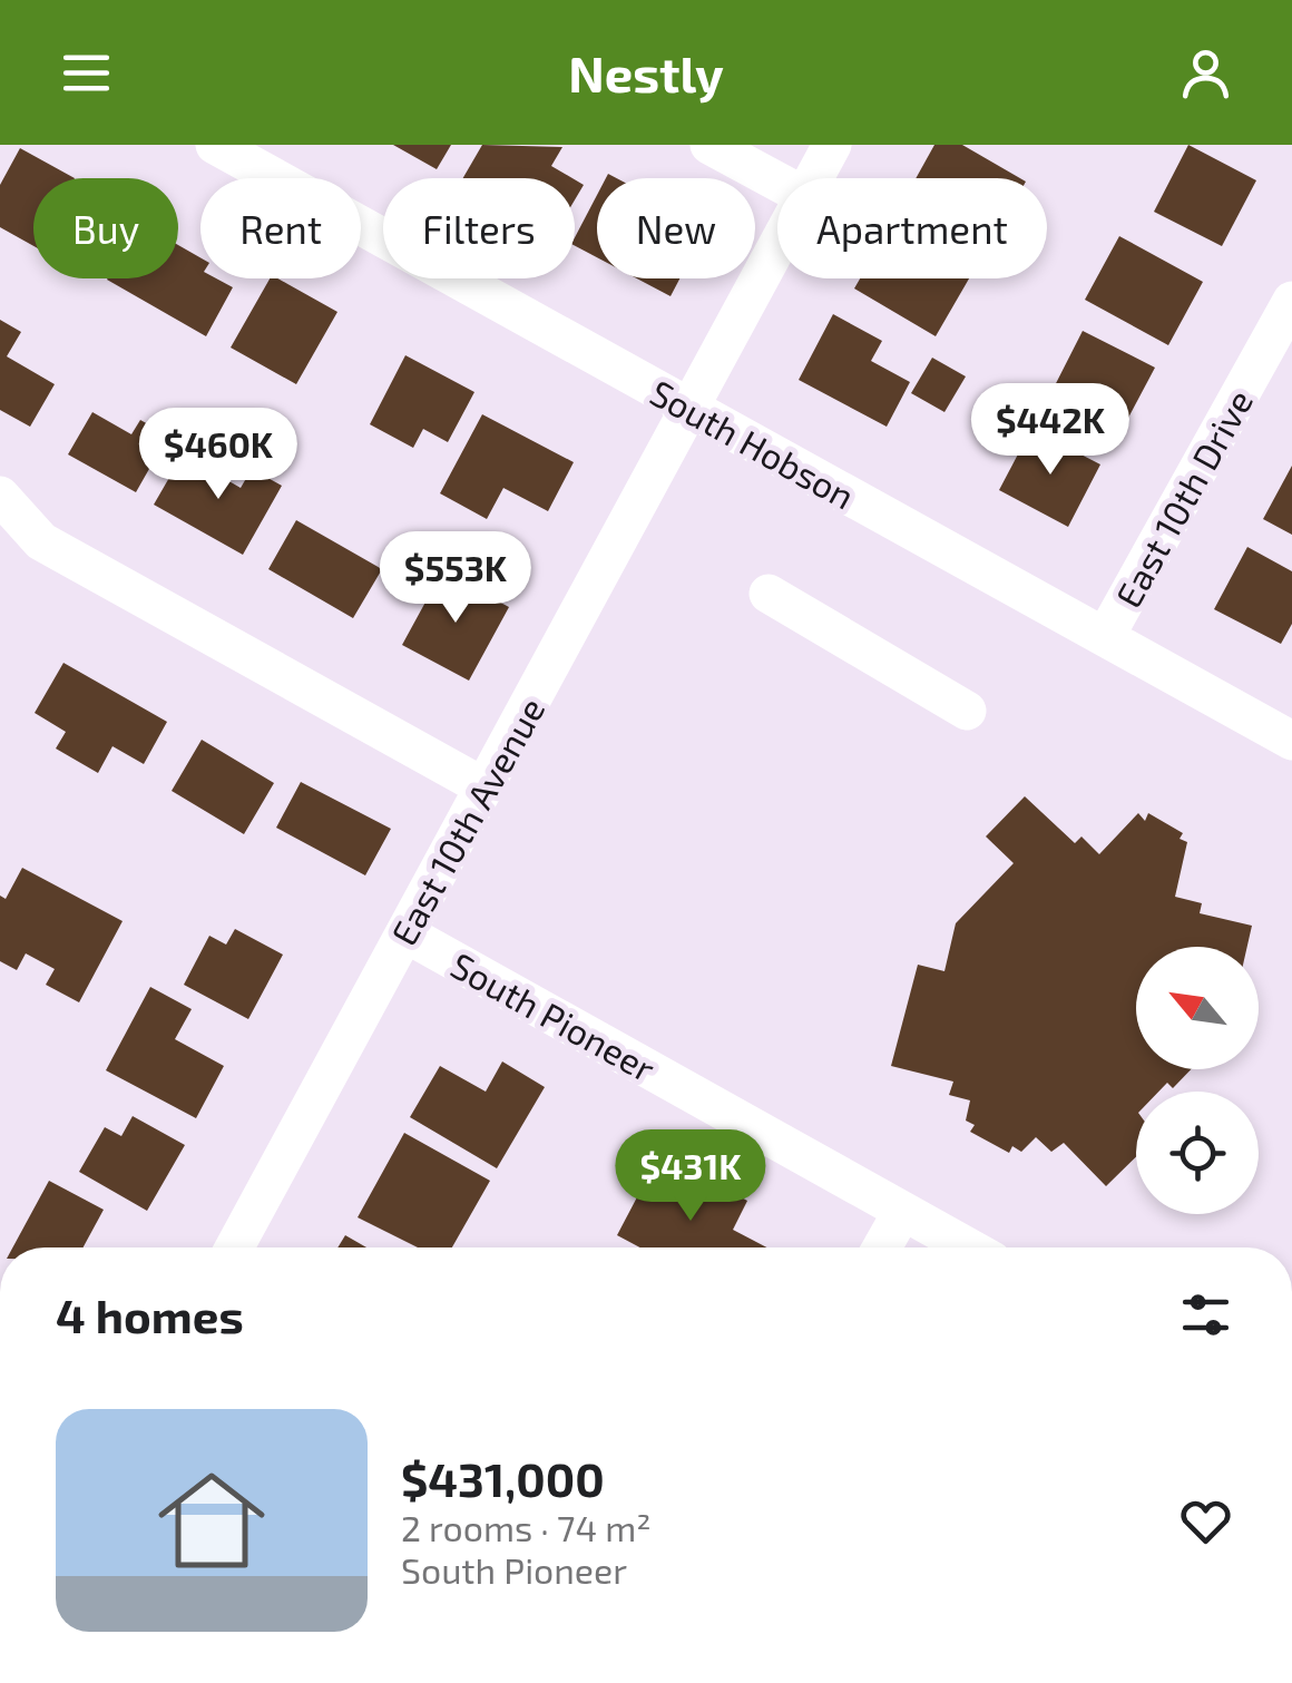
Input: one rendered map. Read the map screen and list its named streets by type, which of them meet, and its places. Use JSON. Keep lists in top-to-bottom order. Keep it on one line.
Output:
{"streets":{"street":["South Hobson","East 10th Drive","East 10th Avenue","South Pioneer"]},"crossings":[["South Hobson","East 10th Drive"],["South Hobson","East 10th Avenue"],["East 10th Avenue","South Pioneer"]],"north":"top left","page":{"header":"Nestly","chip":["Buy","Rent","Filters","New","Apartment"],"price":["$442K","$460K","$553K","$431K"],"heading":"4 homes","list":[{"name":"$431,000","note":"2 rooms · 74 m² · South Pioneer"}]}}
